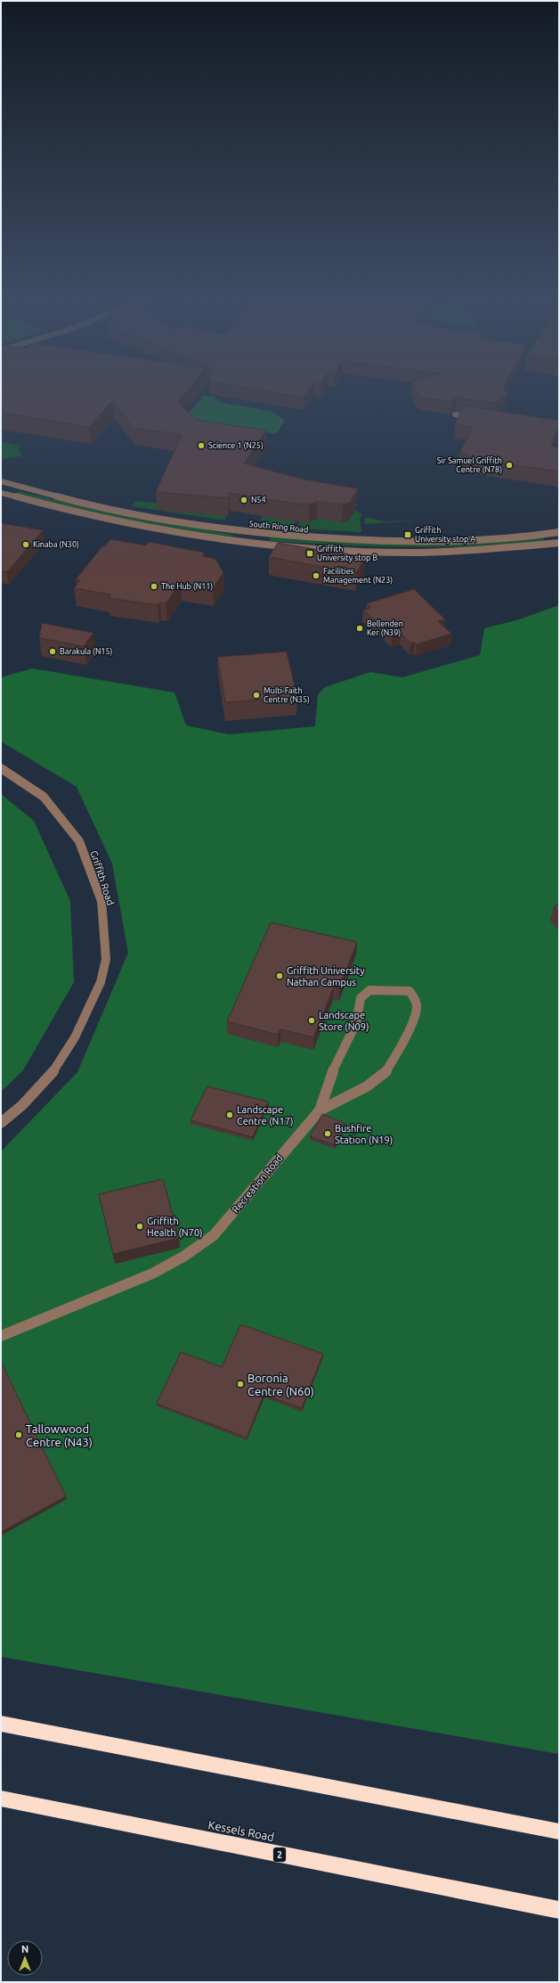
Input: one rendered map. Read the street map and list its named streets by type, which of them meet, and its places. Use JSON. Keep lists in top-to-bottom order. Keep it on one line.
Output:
{"streets":{"highway":["Kessels Road","2"],"street":["South Ring Road","Griffith Road","Recreation Road"]},"places":{"other":["Science 1 (N25)","Sir Samuel Griffith Centre (N78)","N54","Kinaba (N30)","Facilities Management (N23)","The Hub (N11)","Bellenden Ker (N39)","Barakula (N15)","Multi-Faith Centre (N35)","Griffith University Nathan Campus","Landscape Store (N09)","Landscape Centre (N17)","Bushfire Station (N19)","Griffith Health (N70)","Boronia Centre (N60)","Tallowwood Centre (N43)"],"transit":["Griffith University stop A","Griffith University stop B"]},"north":"top"}
